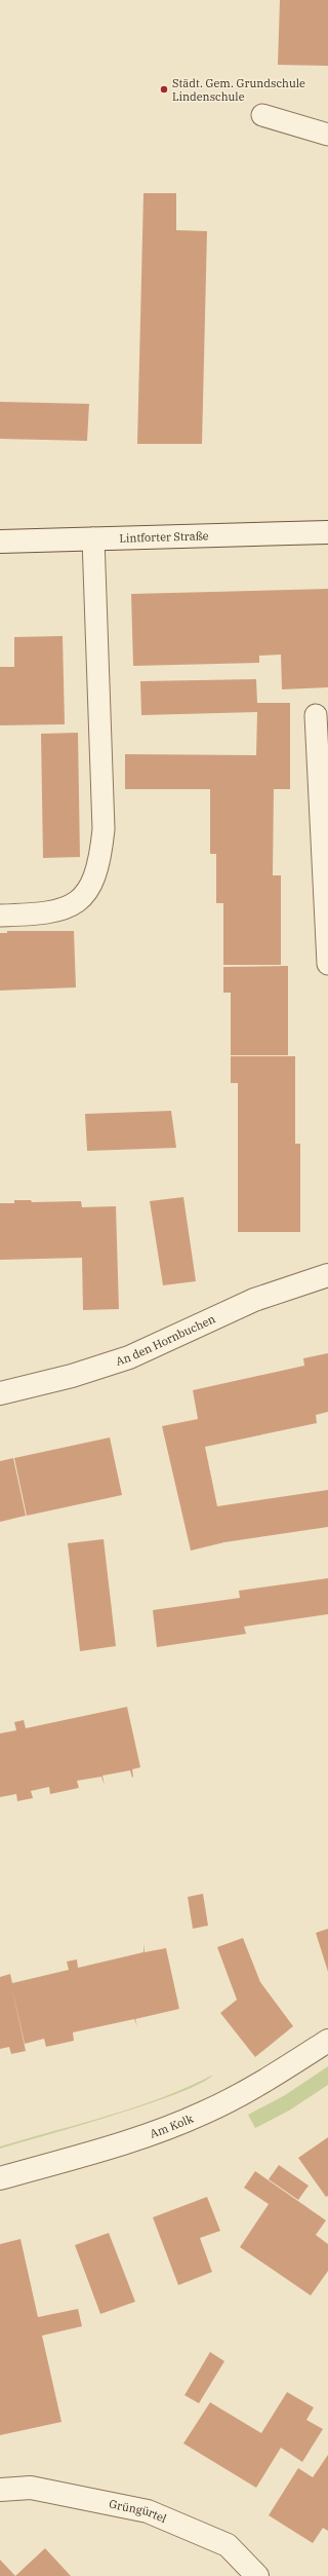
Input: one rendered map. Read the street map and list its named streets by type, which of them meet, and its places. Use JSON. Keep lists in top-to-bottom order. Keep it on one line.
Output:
{"streets":{"street":["Lintforter Straße","An den Hornbuchen","Am Kolk","Grüngürtel"]},"places":["Städt. Gem. Grundschule Lindenschule"]}
